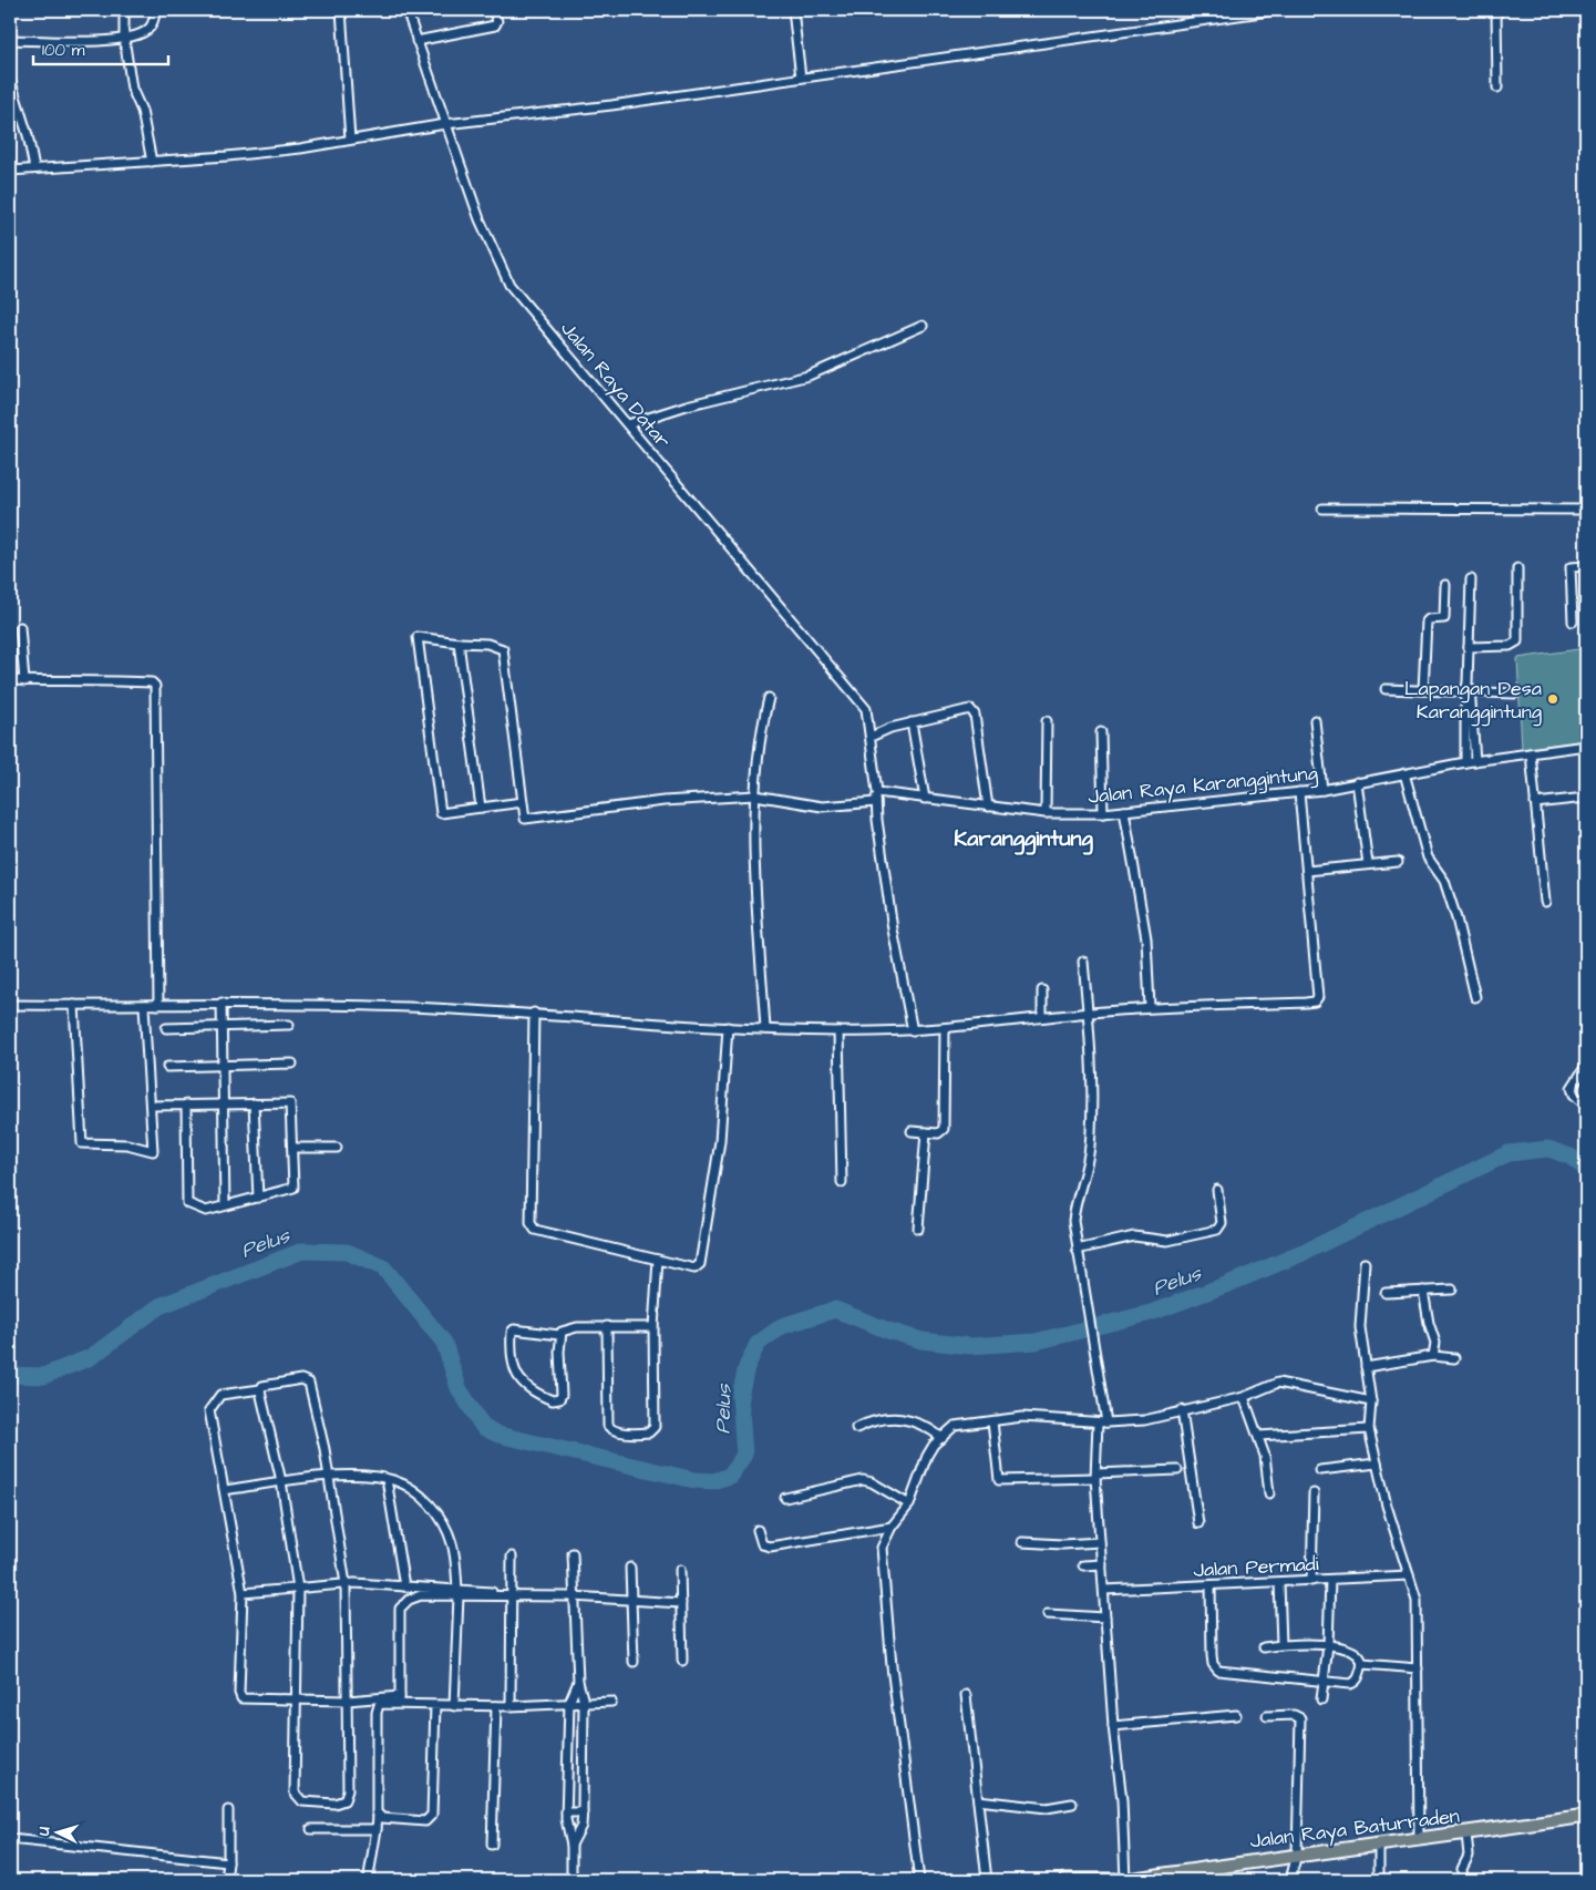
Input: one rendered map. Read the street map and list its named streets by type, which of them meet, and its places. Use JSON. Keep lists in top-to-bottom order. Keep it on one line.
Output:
{"streets":{"main road":["Jalan Raya Baturraden"],"street":["Jalan Raya Datar","Jalan Raya Karanggintung","Jalan Permadi"]},"districts":["Karanggintung"],"water":["Pelus"],"places":["Lapangan Desa Karanggintung"],"scale_bar":"100 m","north":"left"}
